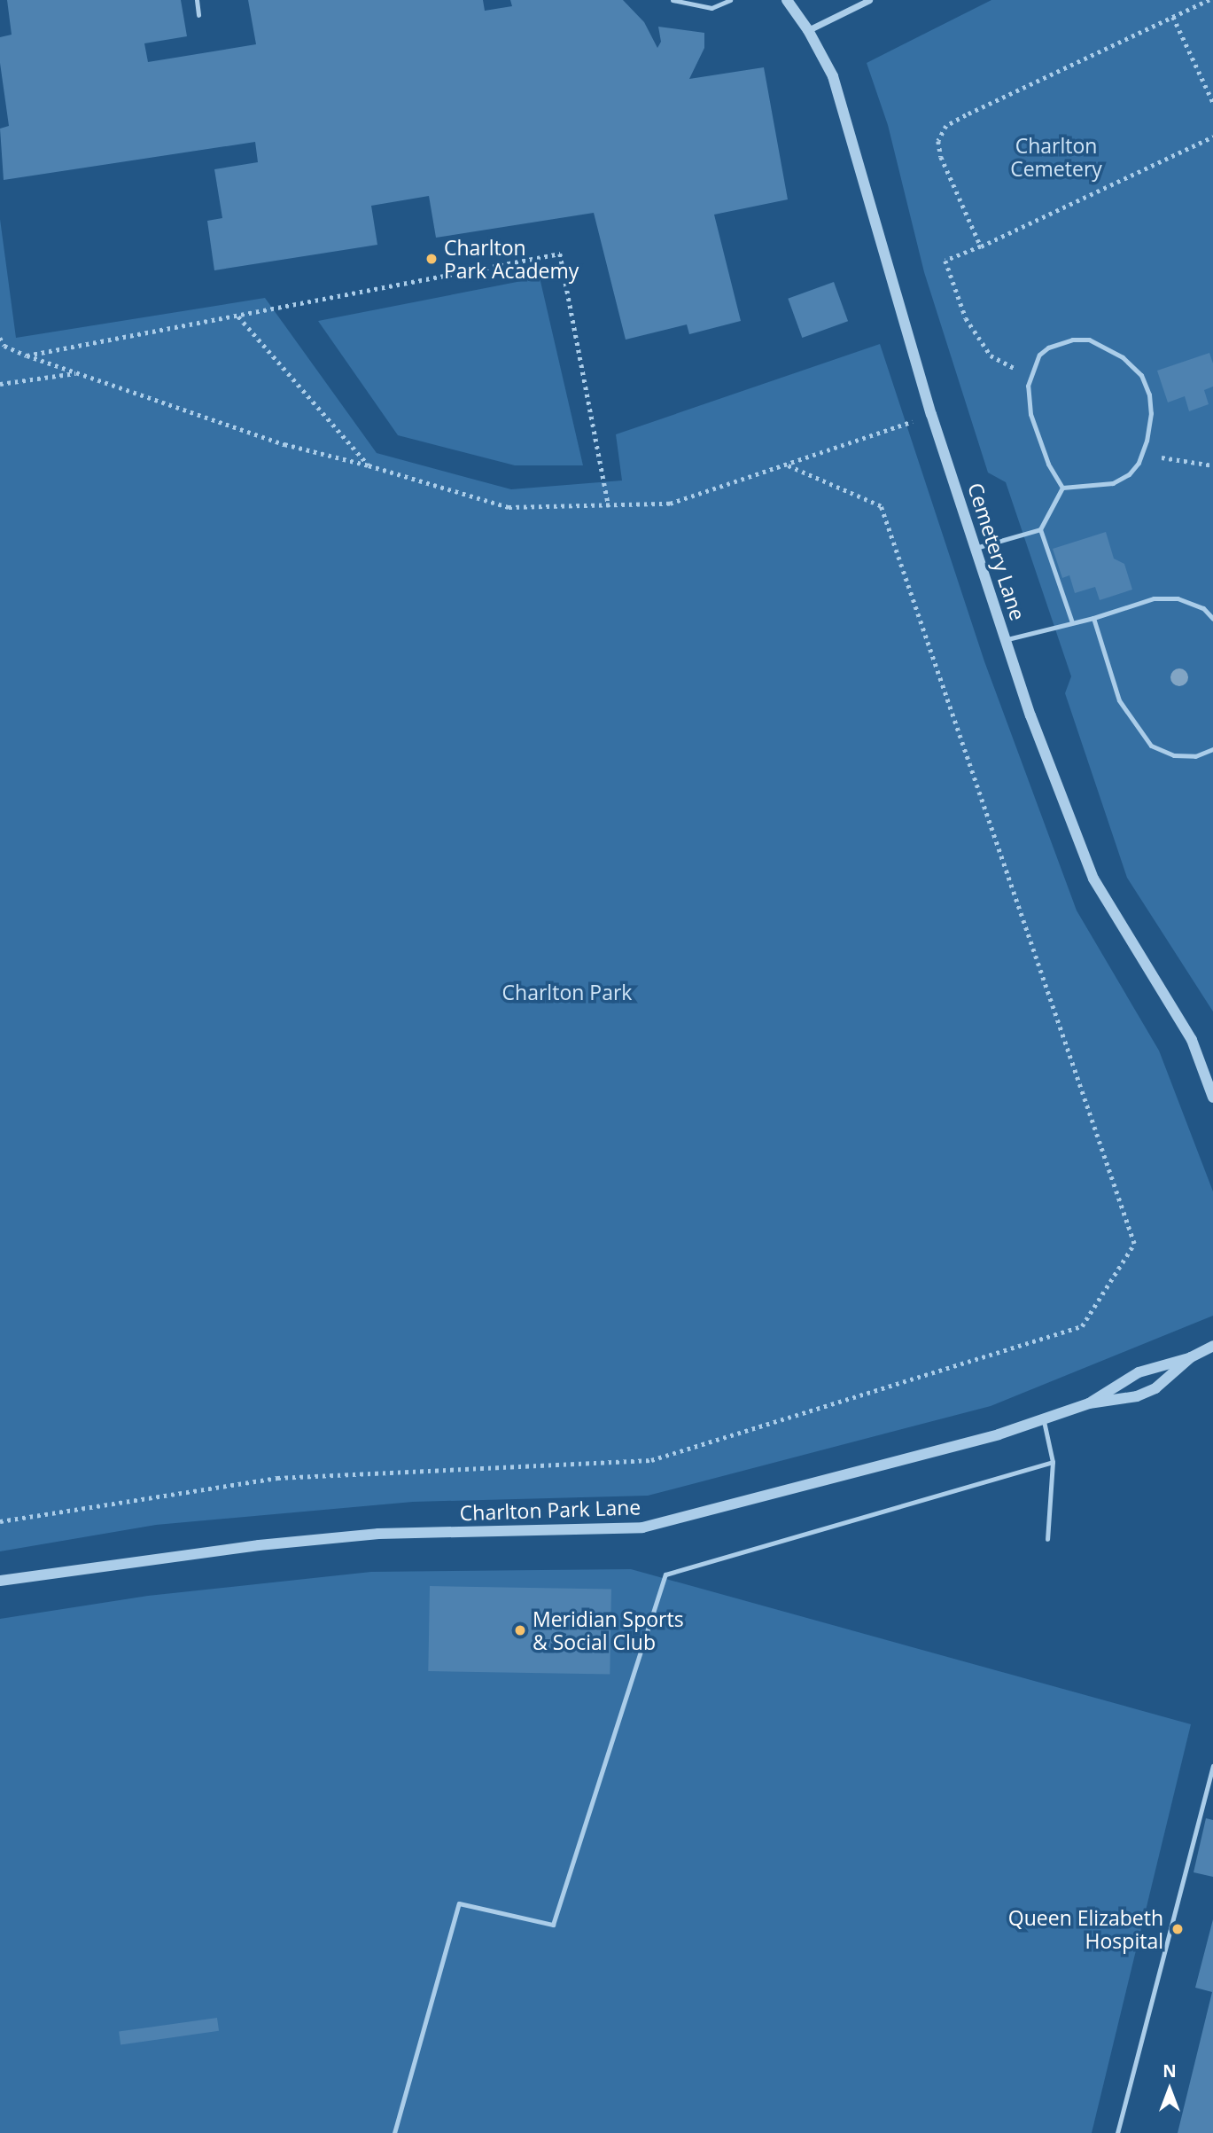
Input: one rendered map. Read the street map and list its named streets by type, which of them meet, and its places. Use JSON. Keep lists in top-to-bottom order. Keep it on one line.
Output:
{"streets":{"street":["Cemetery Lane","Charlton Park Lane"]},"parks":["Charlton Cemetery","Charlton Park"],"places":["Charlton Park Academy","Meridian Sports & Social Club","Queen Elizabeth Hospital"],"north":"top"}
